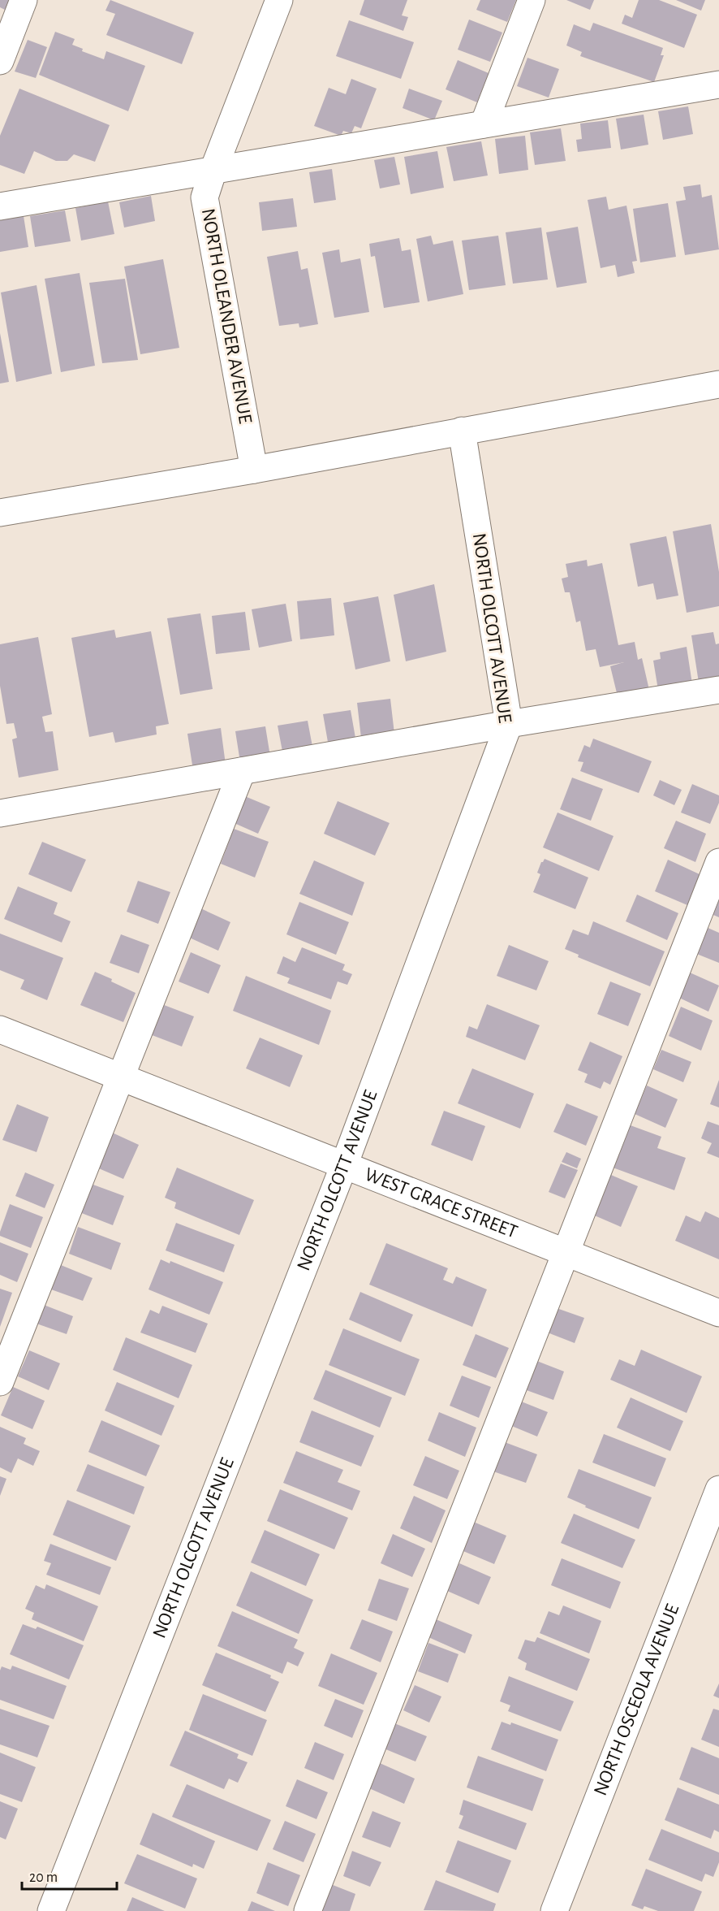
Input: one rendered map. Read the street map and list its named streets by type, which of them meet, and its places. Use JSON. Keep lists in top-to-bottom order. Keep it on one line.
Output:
{"streets":{"street":["NORTH OLEANDER AVENUE","NORTH OLCOTT AVENUE","WEST GRACE STREET","NORTH OSCEOLA AVENUE"]},"crossings":[["NORTH OLCOTT AVENUE","WEST GRACE STREET"]],"scale_bar":"20 m"}
